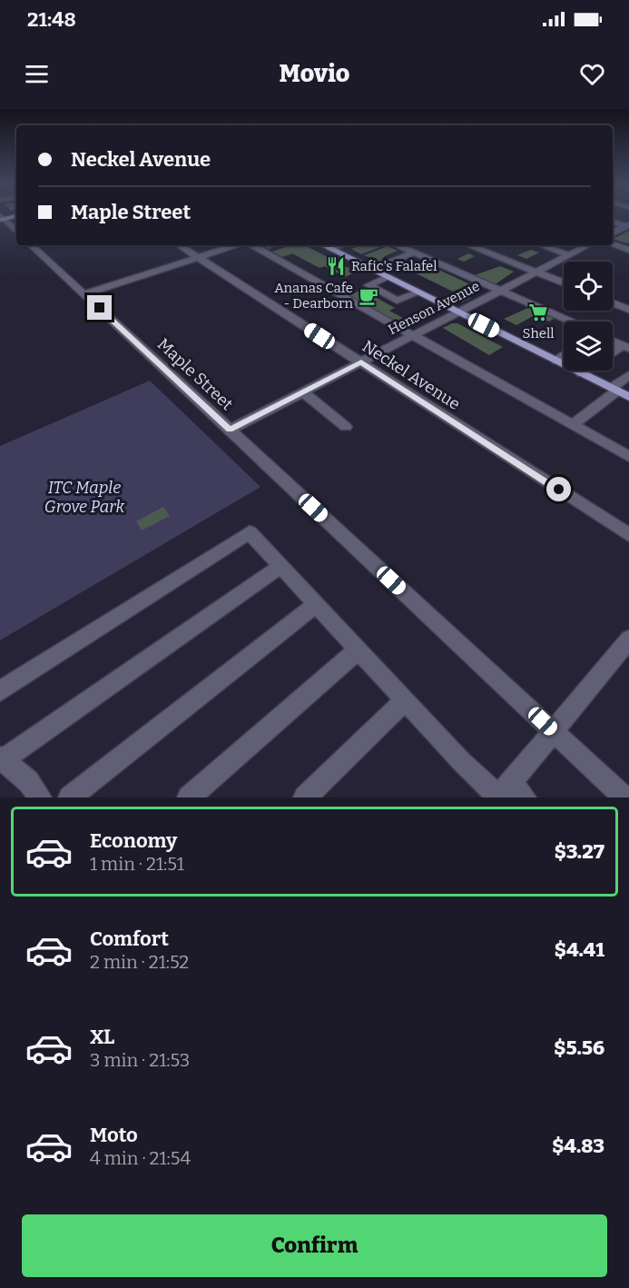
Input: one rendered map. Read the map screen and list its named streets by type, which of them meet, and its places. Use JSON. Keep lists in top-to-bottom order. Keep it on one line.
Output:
{"streets":{"street":["Henson Avenue","Maple Street","Neckel Avenue"]},"crossings":[["Henson Avenue","Maple Street"],["Henson Avenue","Neckel Avenue"]],"parks":["ITC Maple Grove Park"],"places":{"restaurant":["Rafic's Falafel"],"cafe":["Ananas Cafe - Dearborn"],"supermarket":["Shell"]},"page":{"status":"21:48","header":"Movio","banner":["Neckel Avenue","Maple Street"],"list":[{"name":"Economy","note":"1 min · 21:51","value":"$3.27"},{"name":"Comfort","note":"2 min · 21:52","value":"$4.41"},{"name":"XL","note":"3 min · 21:53","value":"$5.56"},{"name":"Moto","note":"4 min · 21:54","value":"$4.83"}],"buttons":"Confirm"}}
